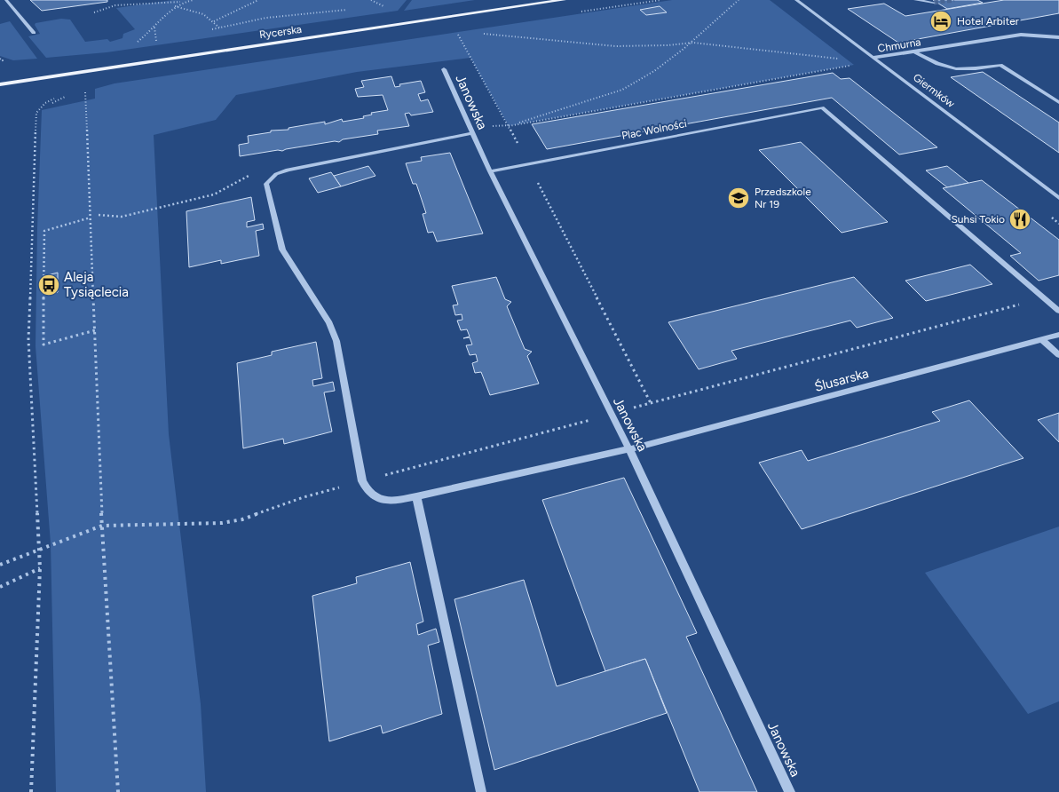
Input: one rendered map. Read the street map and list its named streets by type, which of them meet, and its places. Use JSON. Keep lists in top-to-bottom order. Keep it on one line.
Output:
{"streets":{"main road":["Rycerska"],"street":["Chmurna","Giermków","Janowska","Plac Wolności","Ślusarska"]},"crossings":[["Chmurna","Giermków"],["Janowska","Plac Wolności"],["Janowska","Ślusarska"]],"places":{"hotel":["Hotel Arbiter"],"school or university":["Przedszkole Nr 19"],"restaurant":["Suhsi Tokio"],"bus stop":["Aleja Tysiąclecia"]}}
